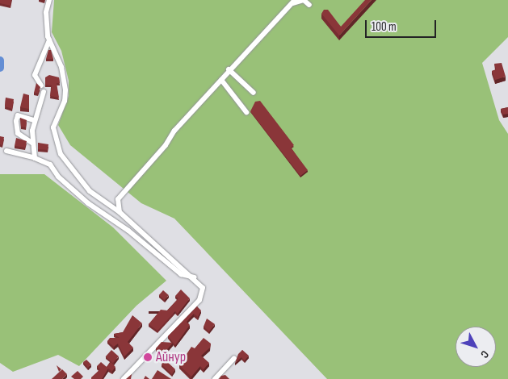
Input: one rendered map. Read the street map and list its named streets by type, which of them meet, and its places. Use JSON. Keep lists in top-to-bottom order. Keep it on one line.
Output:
{"places":["Айнур"],"scale_bar":"100 m","north":"bottom right"}
